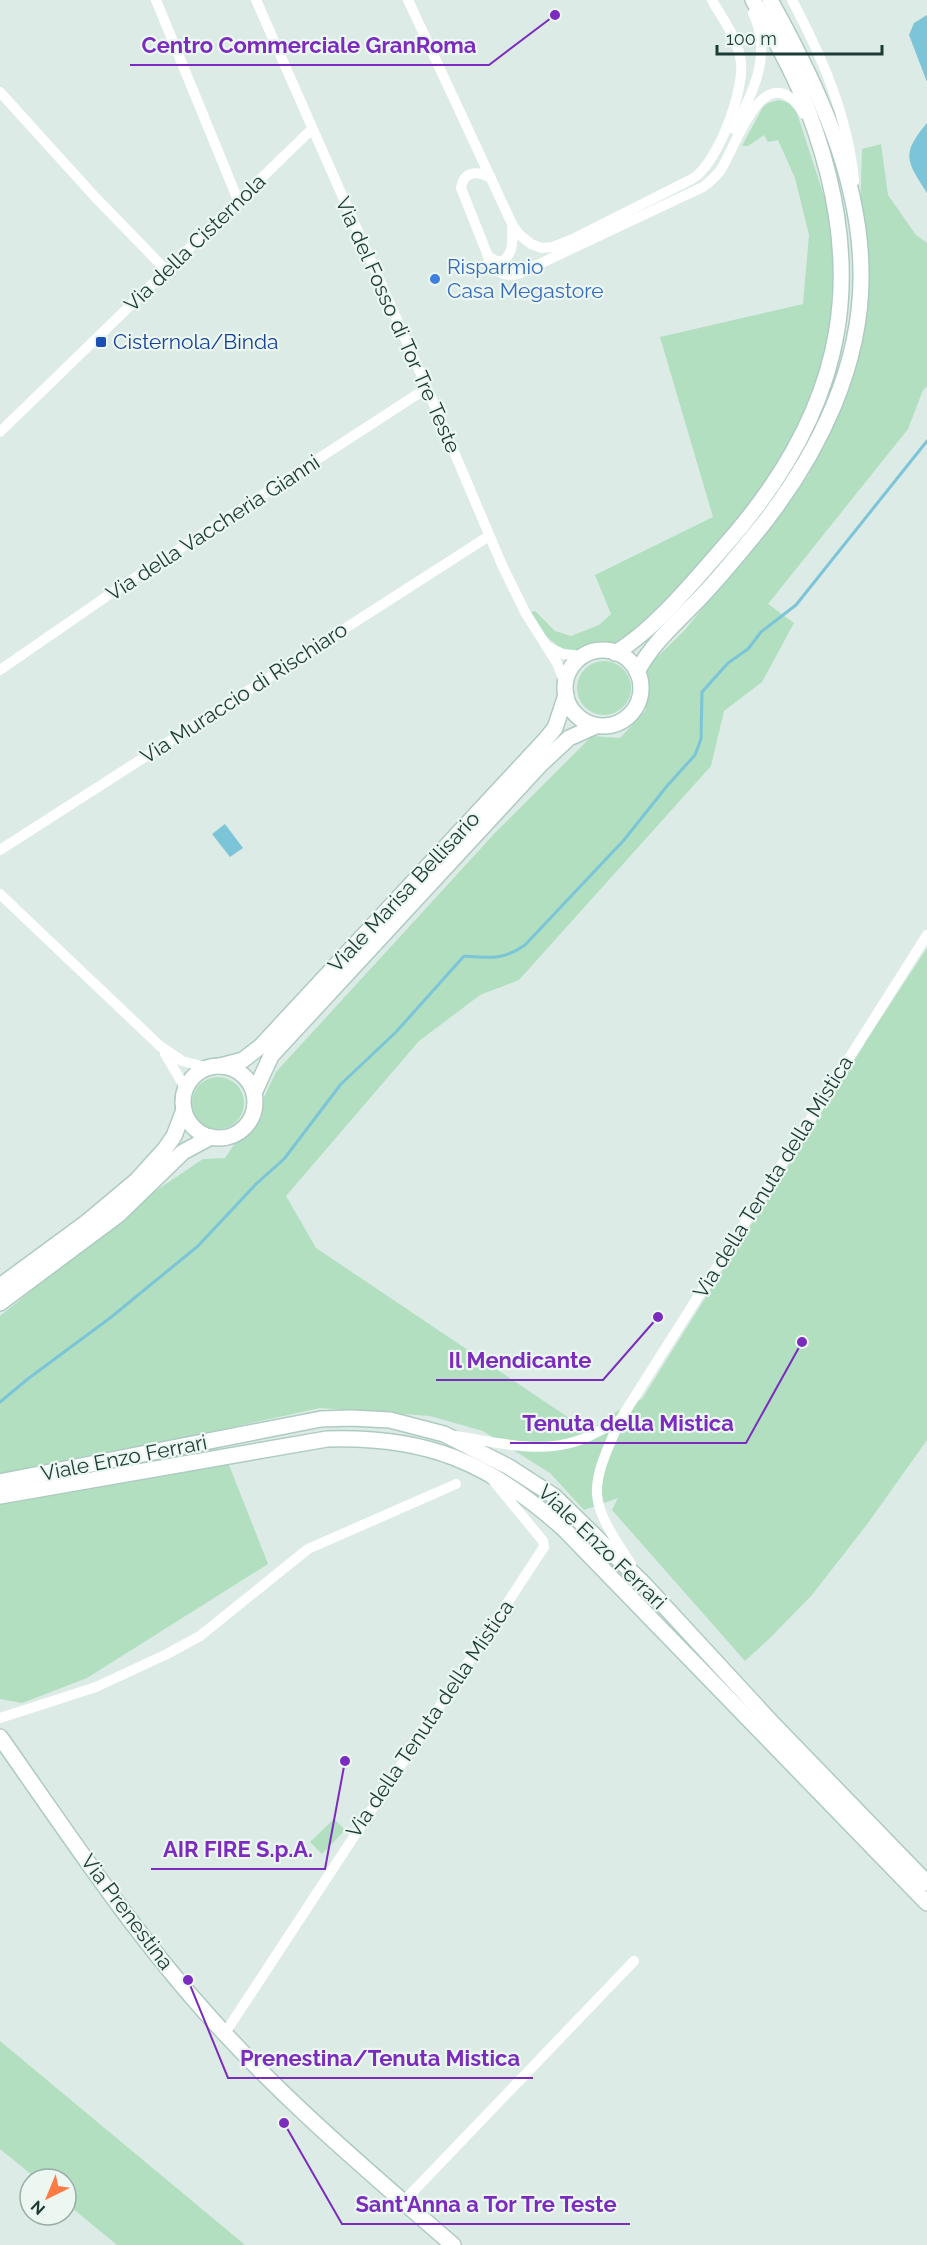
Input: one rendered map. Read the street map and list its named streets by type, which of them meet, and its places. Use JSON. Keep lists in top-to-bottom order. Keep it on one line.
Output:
{"streets":{"main road":["Viale Marisa Bellisario","Viale Enzo Ferrari","Via Prenestina"],"street":["Via della Cisternola","Via del Fosso di Tor Tre Teste","Via della Vaccheria Gianni","Via Muraccio di Rischiaro","Via della Tenuta della Mistica"]},"crossings":[["Via della Cisternola","Via del Fosso di Tor Tre Teste"],["Via del Fosso di Tor Tre Teste","Via della Vaccheria Gianni"],["Via del Fosso di Tor Tre Teste","Via Muraccio di Rischiaro"],["Via del Fosso di Tor Tre Teste","Viale Marisa Bellisario"],["Via della Tenuta della Mistica","Viale Enzo Ferrari"],["Via della Tenuta della Mistica","Via Prenestina"]],"places":{"other":["Centro Commerciale GranRoma","Risparmio Casa Megastore","Il Mendicante","Tenuta della Mistica","AIR FIRE S.p.A.","Prenestina/Tenuta Mistica","Sant'Anna a Tor Tre Teste"],"transit":["Cisternola/Binda"]},"scale_bar":"100 m","north":"bottom left"}
